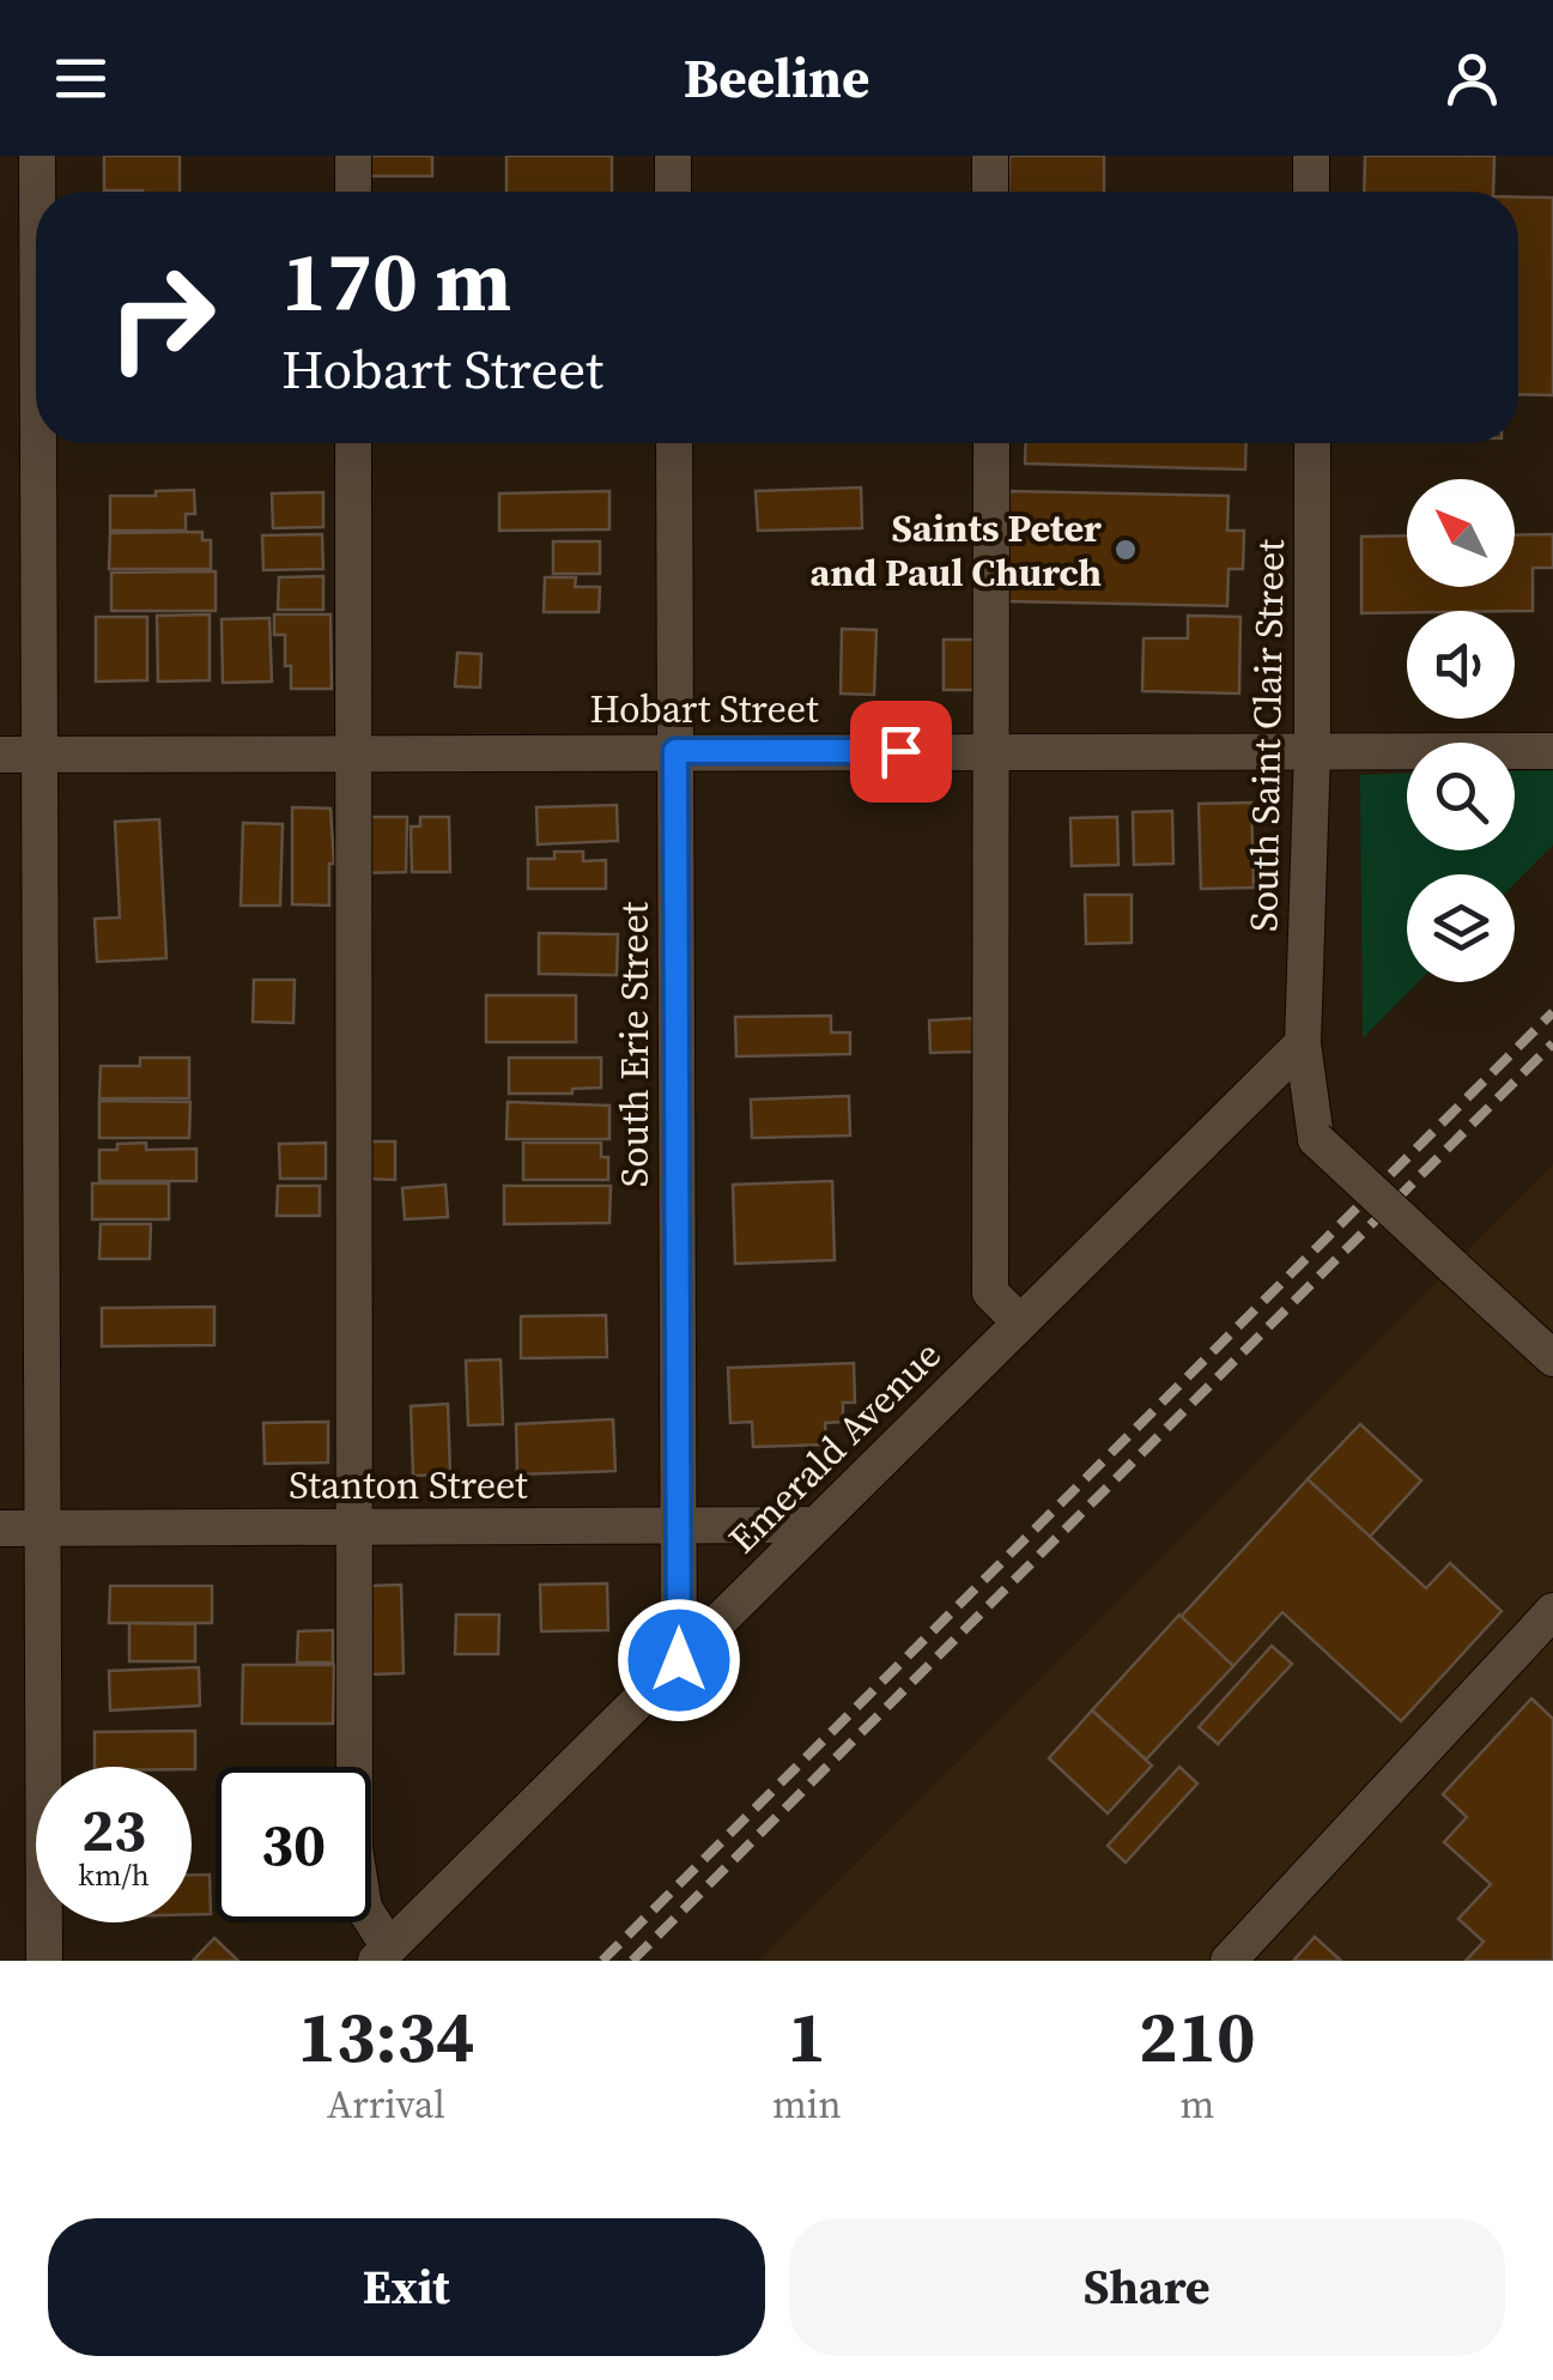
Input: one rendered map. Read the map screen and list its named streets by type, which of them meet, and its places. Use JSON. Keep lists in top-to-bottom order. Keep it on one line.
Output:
{"streets":{"street":["Hobart Street","South Saint Clair Street","South Erie Street","Emerald Avenue","Stanton Street"]},"crossings":[["Hobart Street","South Saint Clair Street"],["Hobart Street","South Erie Street"],["South Saint Clair Street","Emerald Avenue"],["South Erie Street","Emerald Avenue"],["South Erie Street","Stanton Street"],["Emerald Avenue","Stanton Street"]],"places":["Saints Peter and Paul Church"],"north":"top left","page":{"header":"Beeline","turn":["170 m","Hobart Street"],"speed":"23 km/h","limit":"30","eta":["13:34","Arrival","1","min","210","m"],"buttons":["Exit","Share"]}}
